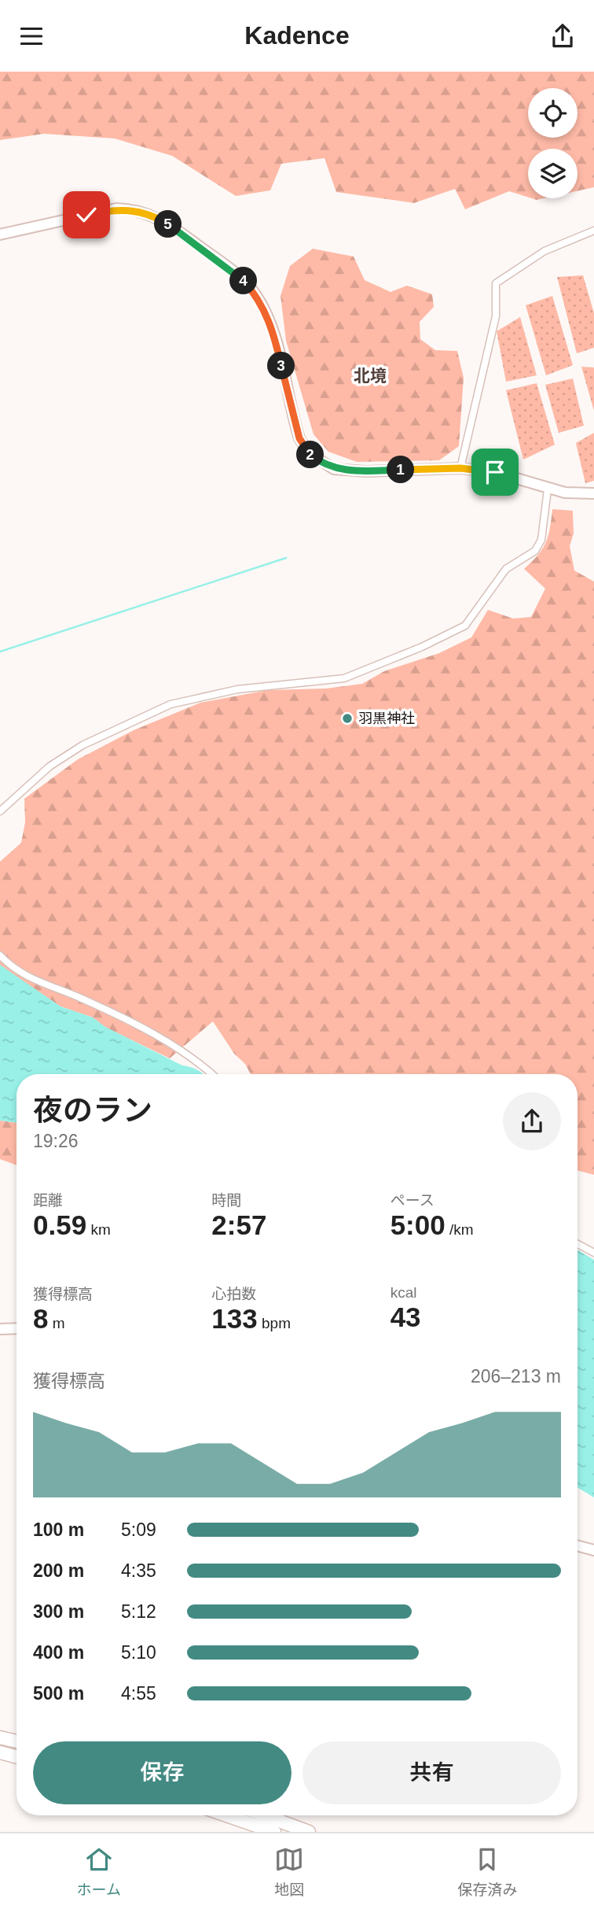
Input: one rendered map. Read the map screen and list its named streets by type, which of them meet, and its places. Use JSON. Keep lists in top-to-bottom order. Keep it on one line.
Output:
{"districts":["北境"],"places":["羽黒神社"],"page":{"header":"Kadence","pins":["5","4","3","2","1"],"heading":["夜のラン","19:26"],"stats":[["距離","0.59 km"],["時間","2:57"],["ペース","5:00 /km"],["獲得標高","8 m"],["心拍数","133 bpm"],["kcal","43"]],"chart":["獲得標高","206–213 m"],"list":[{"name":"100 m","note":"5:09"},{"name":"200 m","note":"4:35"},{"name":"300 m","note":"5:12"},{"name":"400 m","note":"5:10"},{"name":"500 m","note":"4:55"}],"buttons":["保存","共有"],"tabs":["ホーム","地図","保存済み"]}}
